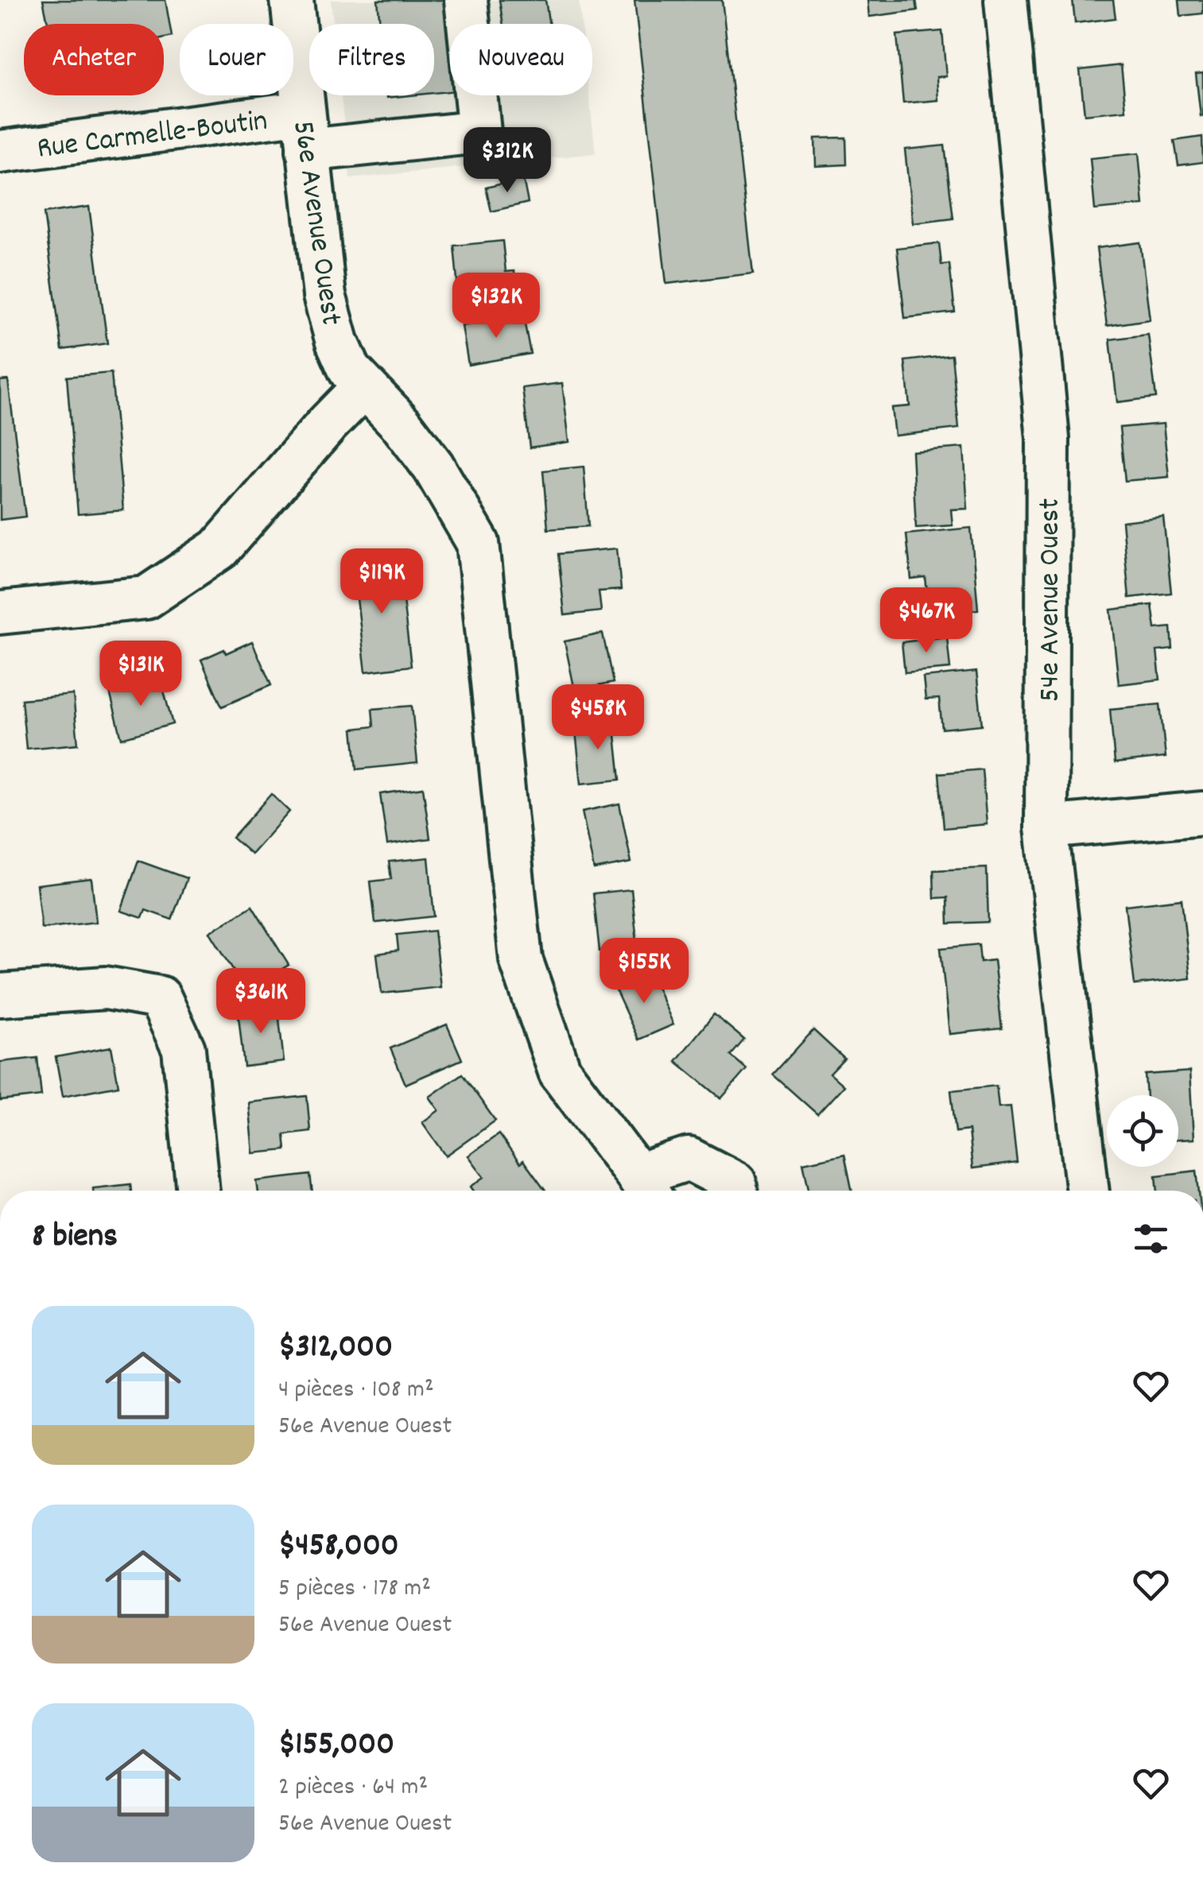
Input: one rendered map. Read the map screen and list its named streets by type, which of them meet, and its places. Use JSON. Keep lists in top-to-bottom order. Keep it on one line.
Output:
{"streets":{"street":["Rue Carmelle-Boutin","56e Avenue Ouest","54e Avenue Ouest"]},"crossings":[["Rue Carmelle-Boutin","56e Avenue Ouest"]],"page":{"chip":["Acheter","Louer","Filtres","Nouveau"],"price":["$312K","$132K","$119K","$467K","$131K","$458K","$155K","$361K"],"heading":"8 biens","list":[{"name":"$312,000","note":"4 pièces · 108 m² · 56e Avenue Ouest"},{"name":"$458,000","note":"5 pièces · 178 m² · 56e Avenue Ouest"},{"name":"$155,000","note":"2 pièces · 64 m² · 56e Avenue Ouest"}]}}
